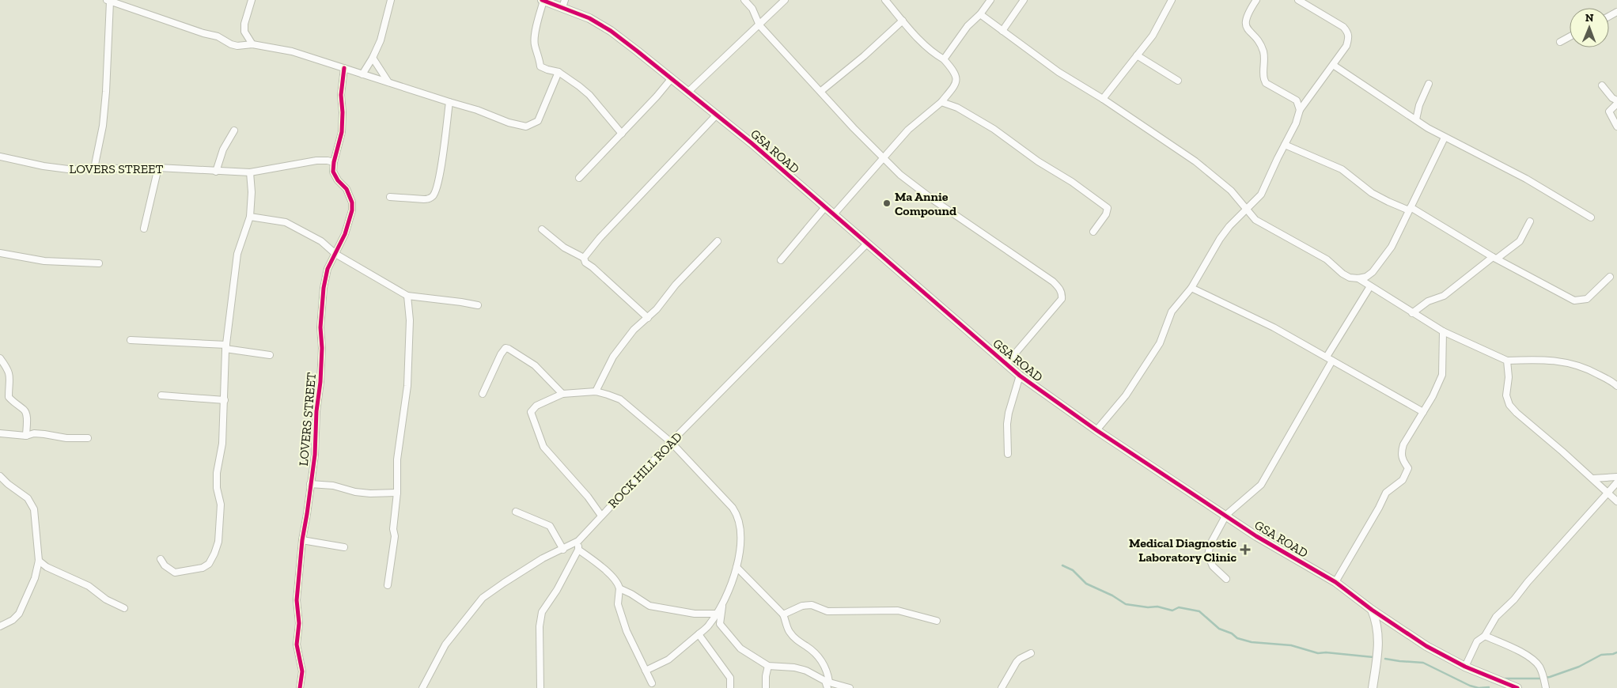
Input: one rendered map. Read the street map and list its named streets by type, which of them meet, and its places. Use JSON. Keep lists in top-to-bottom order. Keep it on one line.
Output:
{"streets":{"street":["GSA ROAD","LOVERS STREET","ROCK HILL ROAD"]},"crossings":[["GSA ROAD","ROCK HILL ROAD"]],"places":{"other":["Ma Annie Compound"],"health":["Medical Diagnostic Laboratory Clinic"]},"north":"top"}
